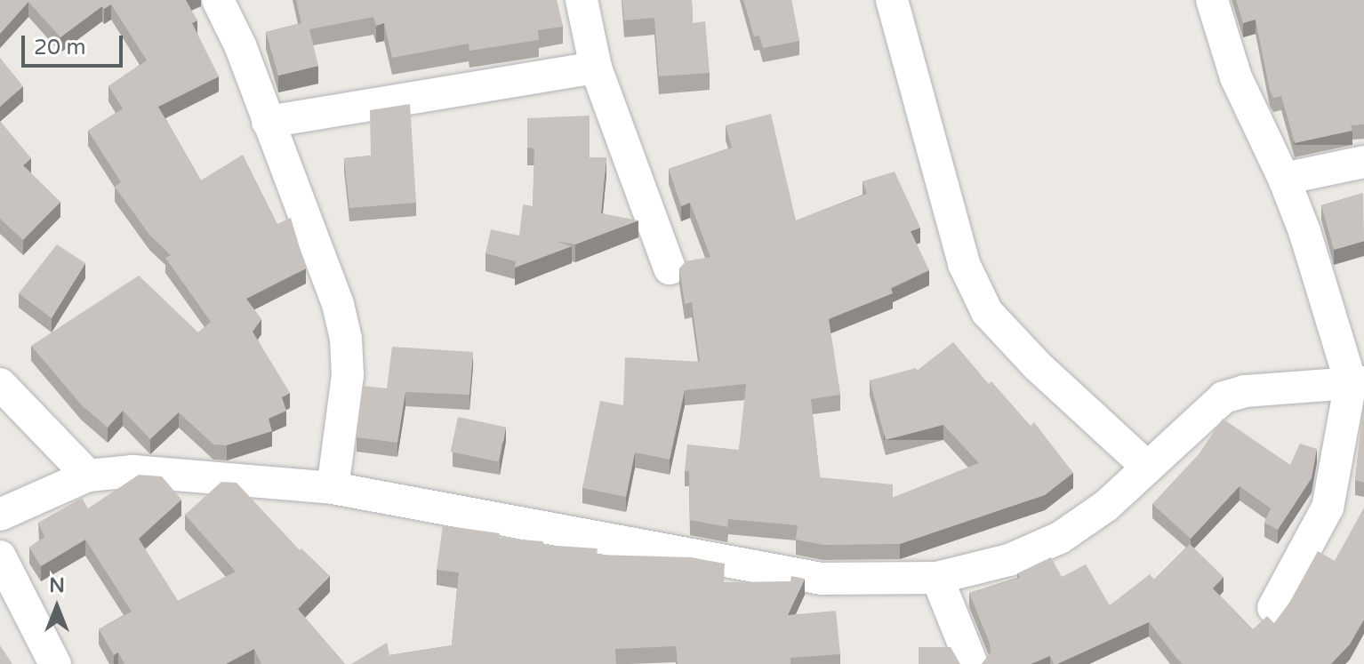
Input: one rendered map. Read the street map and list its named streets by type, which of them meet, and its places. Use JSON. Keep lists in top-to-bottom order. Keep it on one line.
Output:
{"scale_bar":"20 m","north":"top"}
